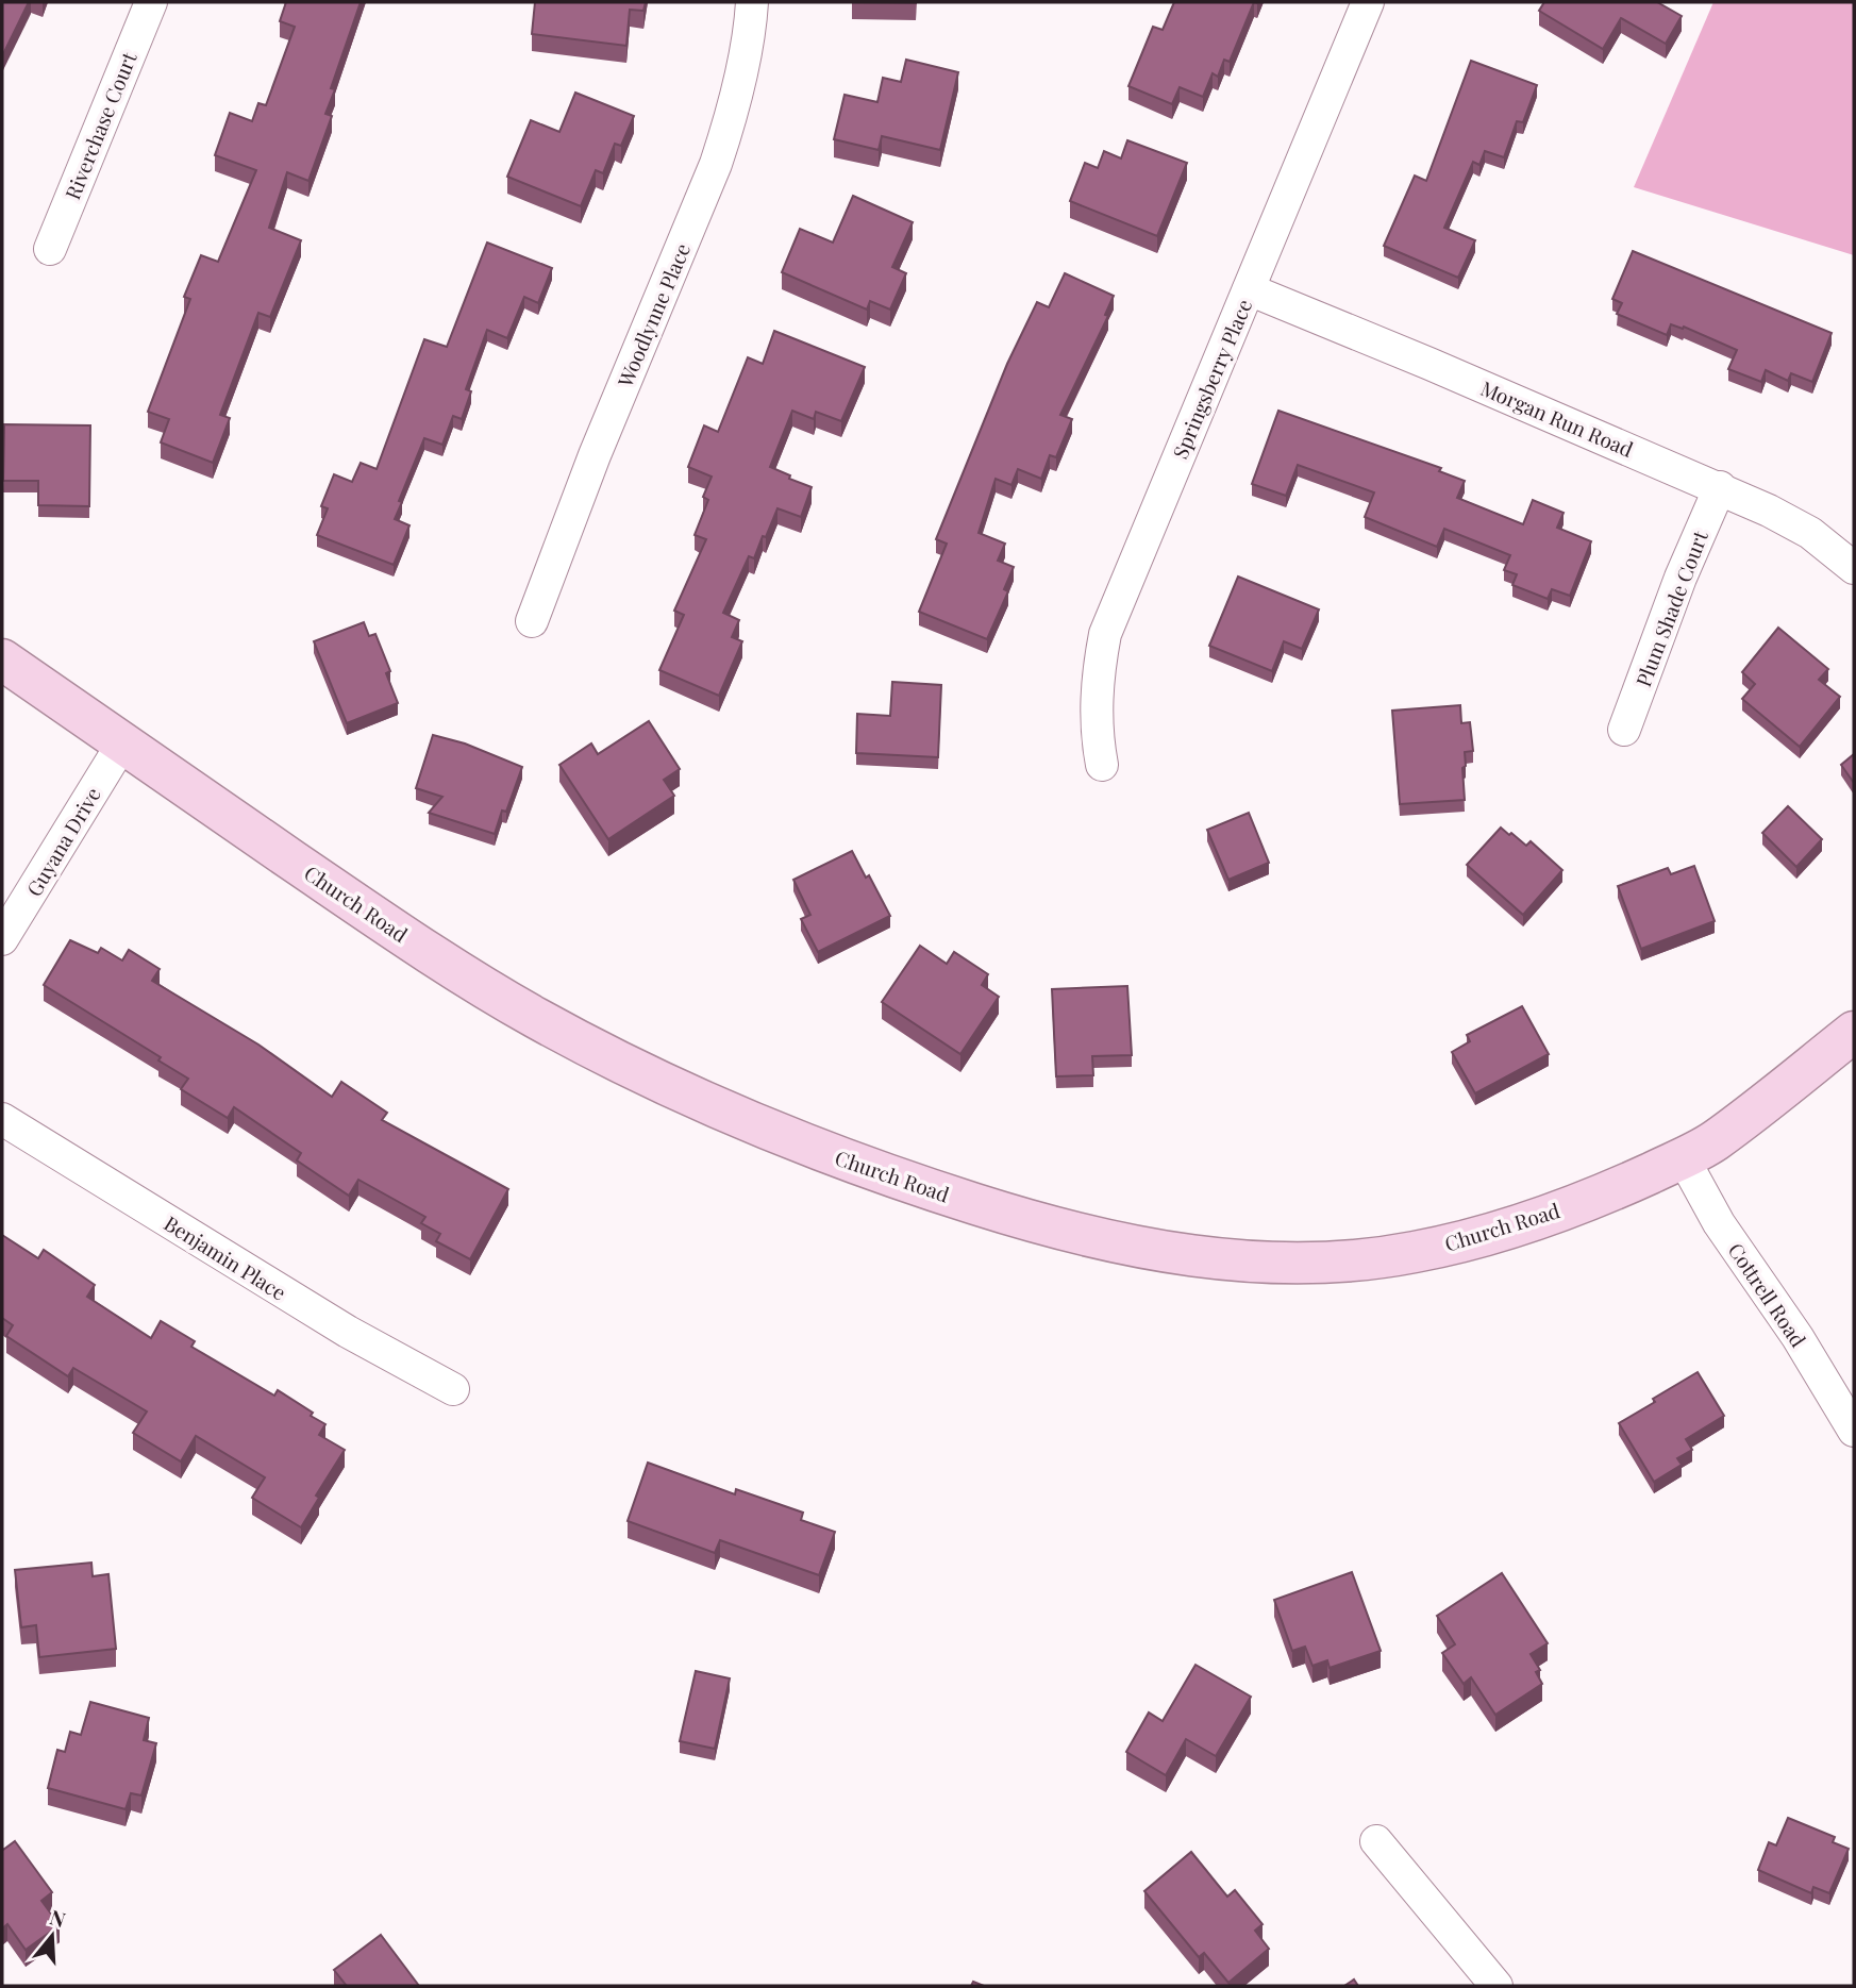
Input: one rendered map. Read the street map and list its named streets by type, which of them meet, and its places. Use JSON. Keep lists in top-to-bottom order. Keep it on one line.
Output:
{"streets":{"main road":["Church Road"],"street":["Riverchase Court","Woodlynne Place","Springsberry Place","Morgan Run Road","Plum Shade Court","Guyana Drive","Benjamin Place","Cottrell Road"]},"crossings":[["Springsberry Place","Morgan Run Road"],["Morgan Run Road","Plum Shade Court"],["Guyana Drive","Church Road"],["Church Road","Cottrell Road"]],"north":"top"}
